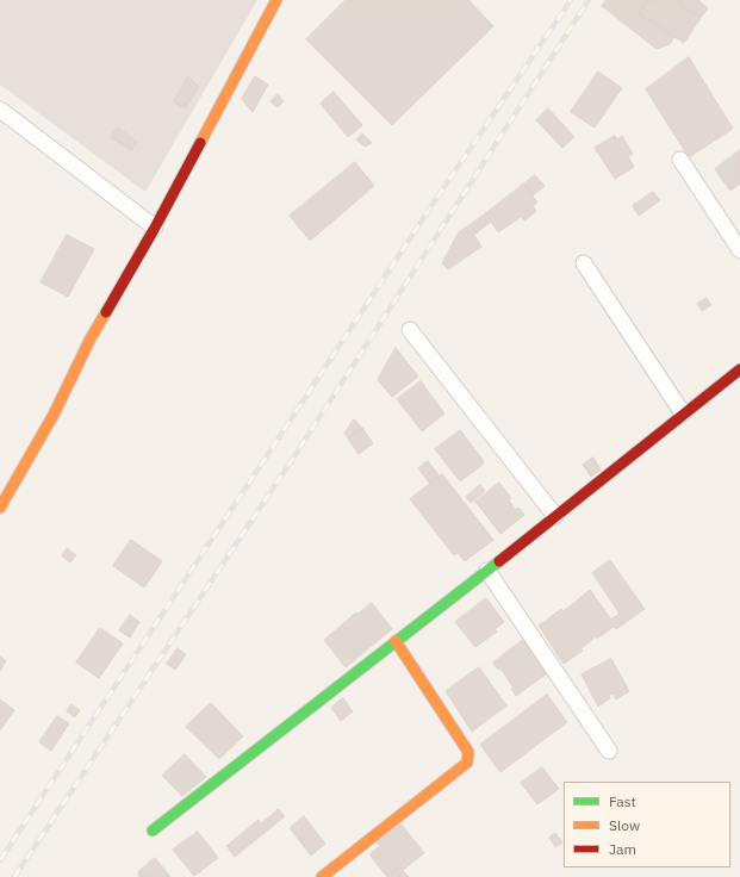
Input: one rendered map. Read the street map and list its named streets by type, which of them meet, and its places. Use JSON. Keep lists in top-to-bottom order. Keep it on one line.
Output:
{"legend":["Fast","Slow","Jam"]}
